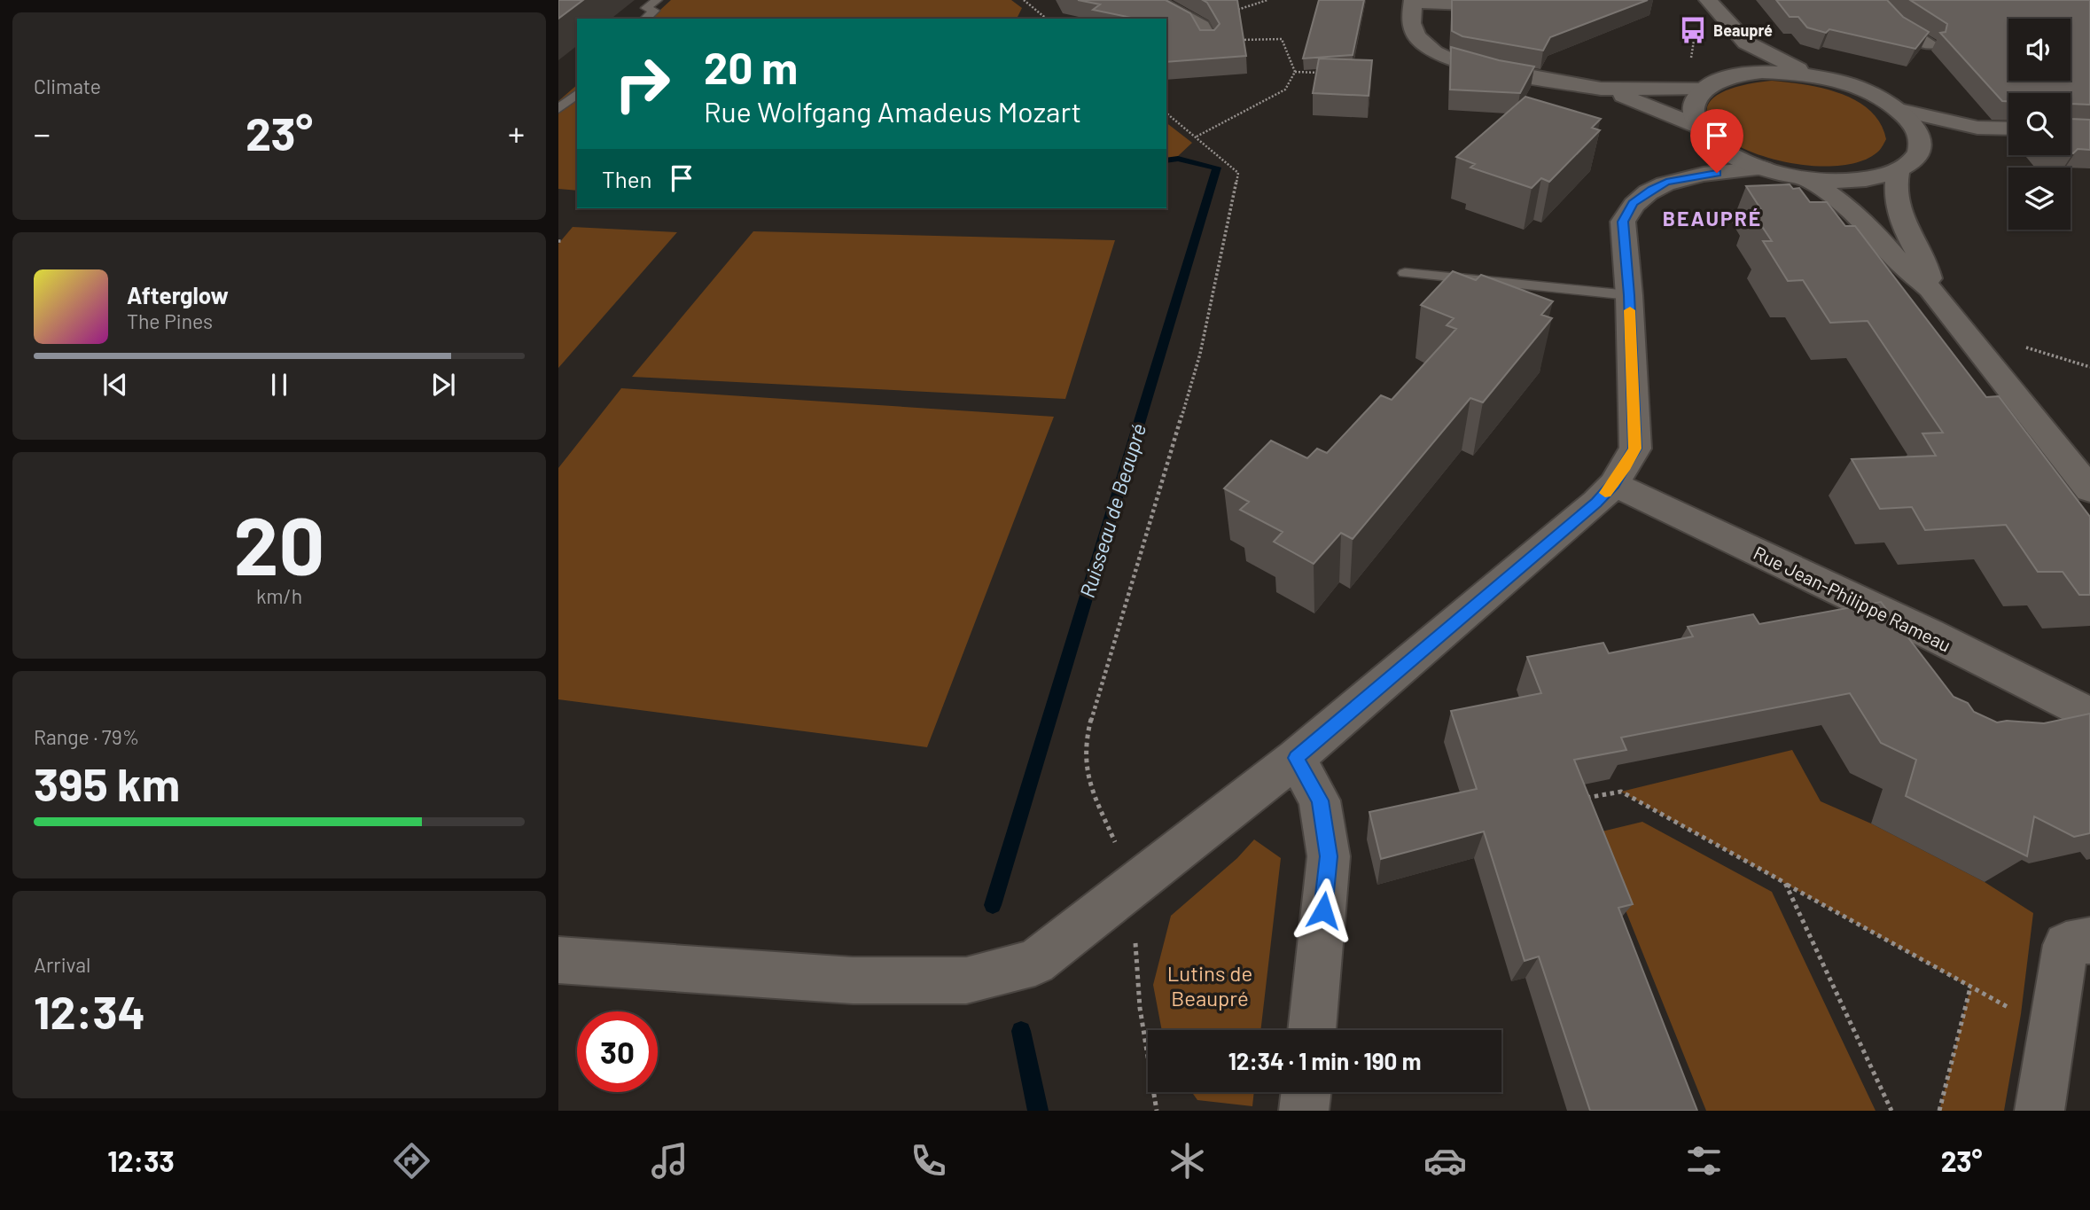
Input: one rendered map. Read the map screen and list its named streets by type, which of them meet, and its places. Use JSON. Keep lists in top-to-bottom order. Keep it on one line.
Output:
{"streets":{"street":["Rue Jean-Philippe Rameau"]},"districts":["BEAUPRÉ"],"water":["Ruisseau de Beaupré"],"parks":["Lutins de Beaupré"],"places":{"bus stop":["Beaupré"]},"page":{"tile":["Climate",["20","km/h"],["Range · 79%","395 km"],["Arrival","12:34"]],"turn":["20 m","Rue Wolfgang Amadeus Mozart"],"heat":["−","23°","+"],"then":"Then","song":["Afterglow","The Pines"],"limit":"30","trip":"12:34 · 1 min · 190 m","tabs":["12:33","23°"]}}
